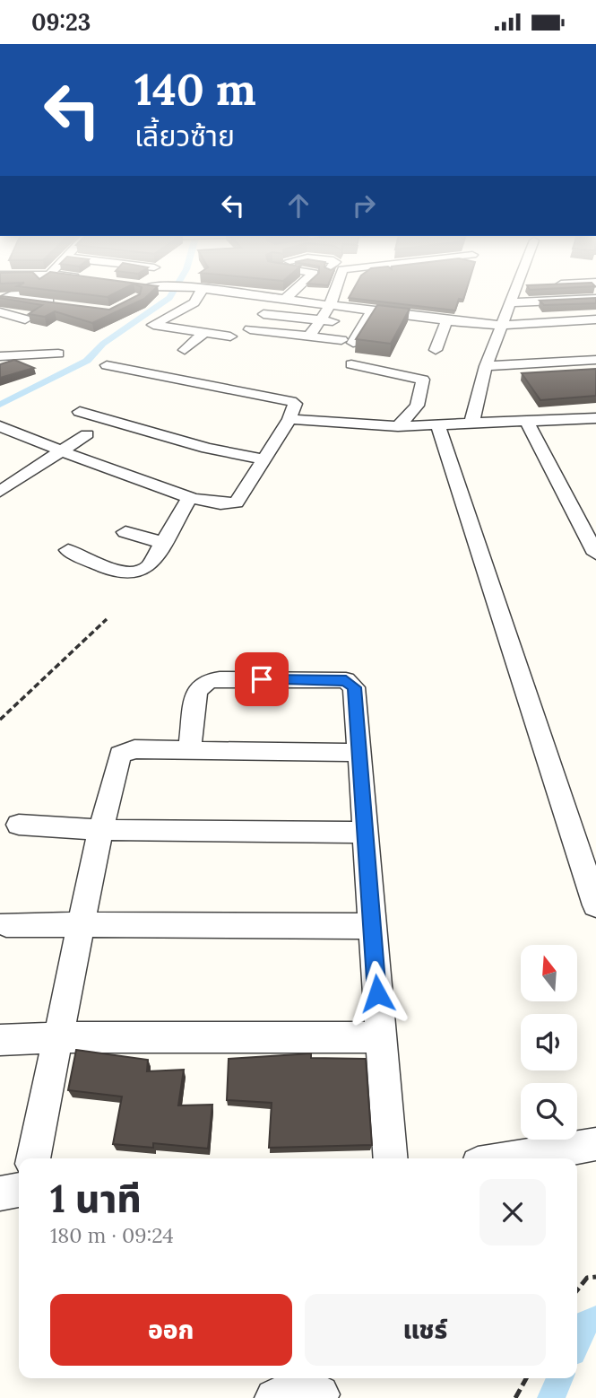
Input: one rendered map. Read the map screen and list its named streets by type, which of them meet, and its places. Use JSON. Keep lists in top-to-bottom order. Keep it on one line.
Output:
{"north":"top","page":{"status":"09:23","turn":["140 m","เลี้ยวซ้าย"],"heading":["1 นาที","180 m · 09:24"],"buttons":["ออก","แชร์"]}}
